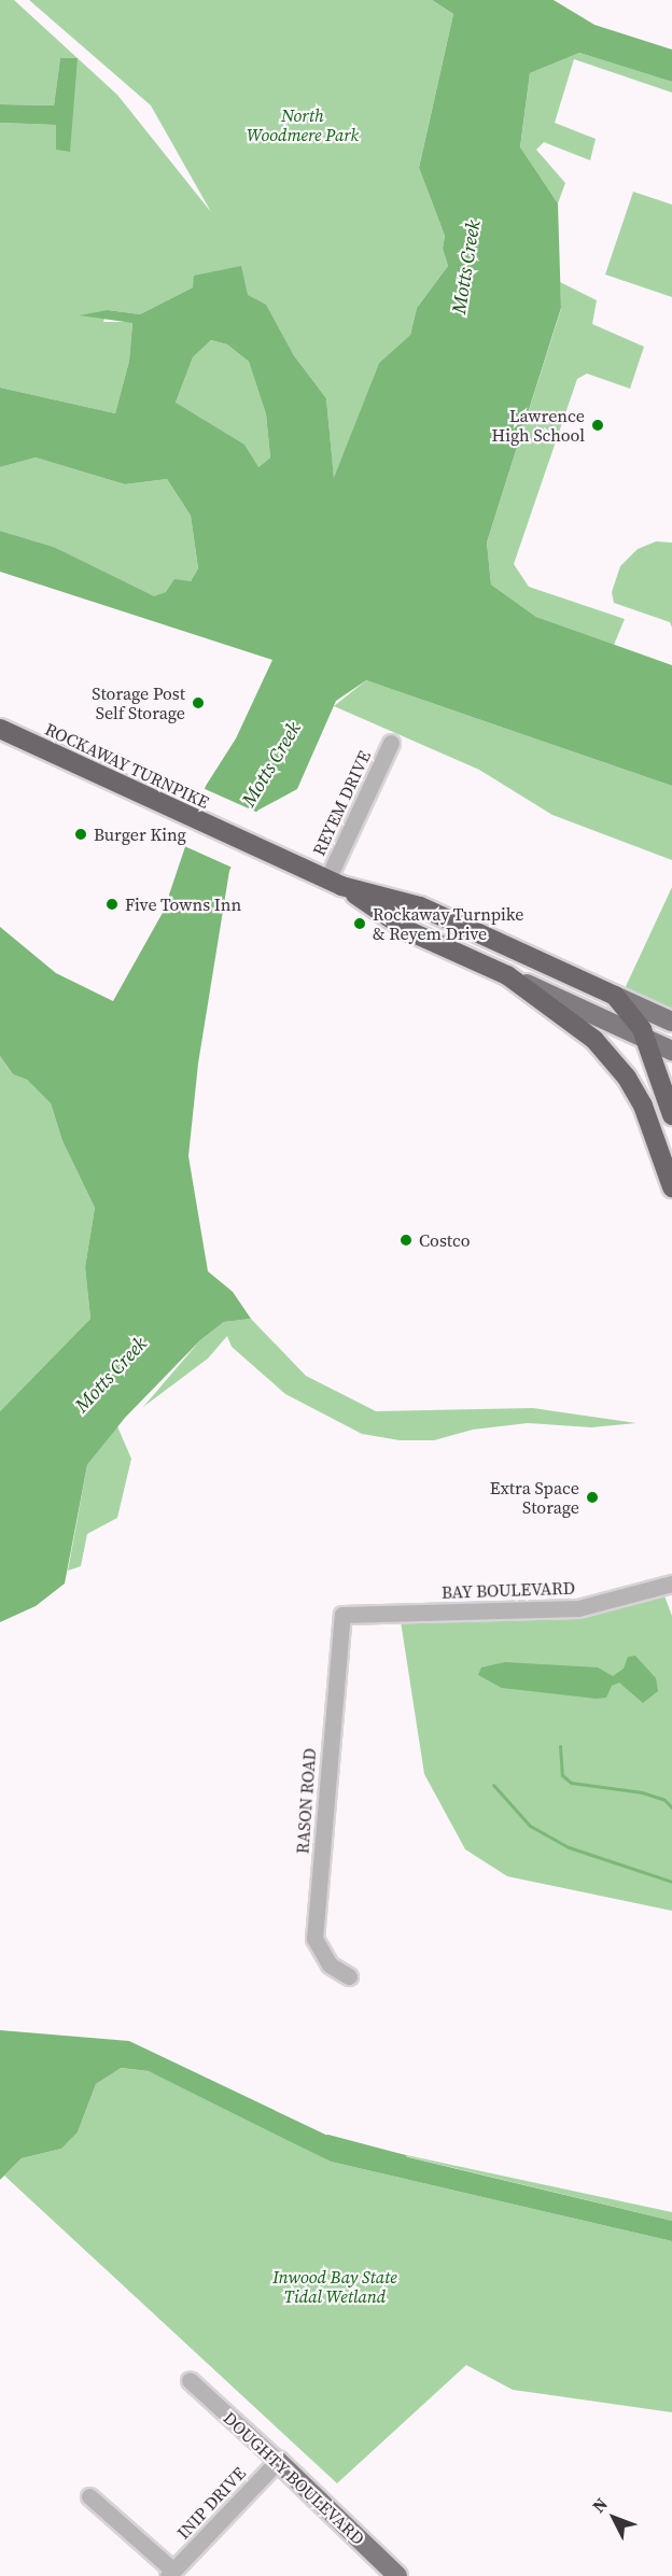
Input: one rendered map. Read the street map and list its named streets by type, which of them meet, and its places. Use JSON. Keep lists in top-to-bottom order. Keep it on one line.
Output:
{"streets":{"highway":["ROCKAWAY TURNPIKE"],"main road":["DOUGHTY BOULEVARD"],"street":["REYEM DRIVE","BAY BOULEVARD","RASON ROAD","INIP DRIVE"]},"crossings":[["ROCKAWAY TURNPIKE","REYEM DRIVE"],["BAY BOULEVARD","RASON ROAD"],["DOUGHTY BOULEVARD","INIP DRIVE"]],"water":["Motts Creek"],"parks":["North Woodmere Park","Inwood Bay State Tidal Wetland"],"places":["Lawrence High School","Storage Post Self Storage","Burger King","Five Towns Inn","Rockaway Turnpike & Reyem Drive","Costco","Extra Space Storage"],"north":"top left"}
